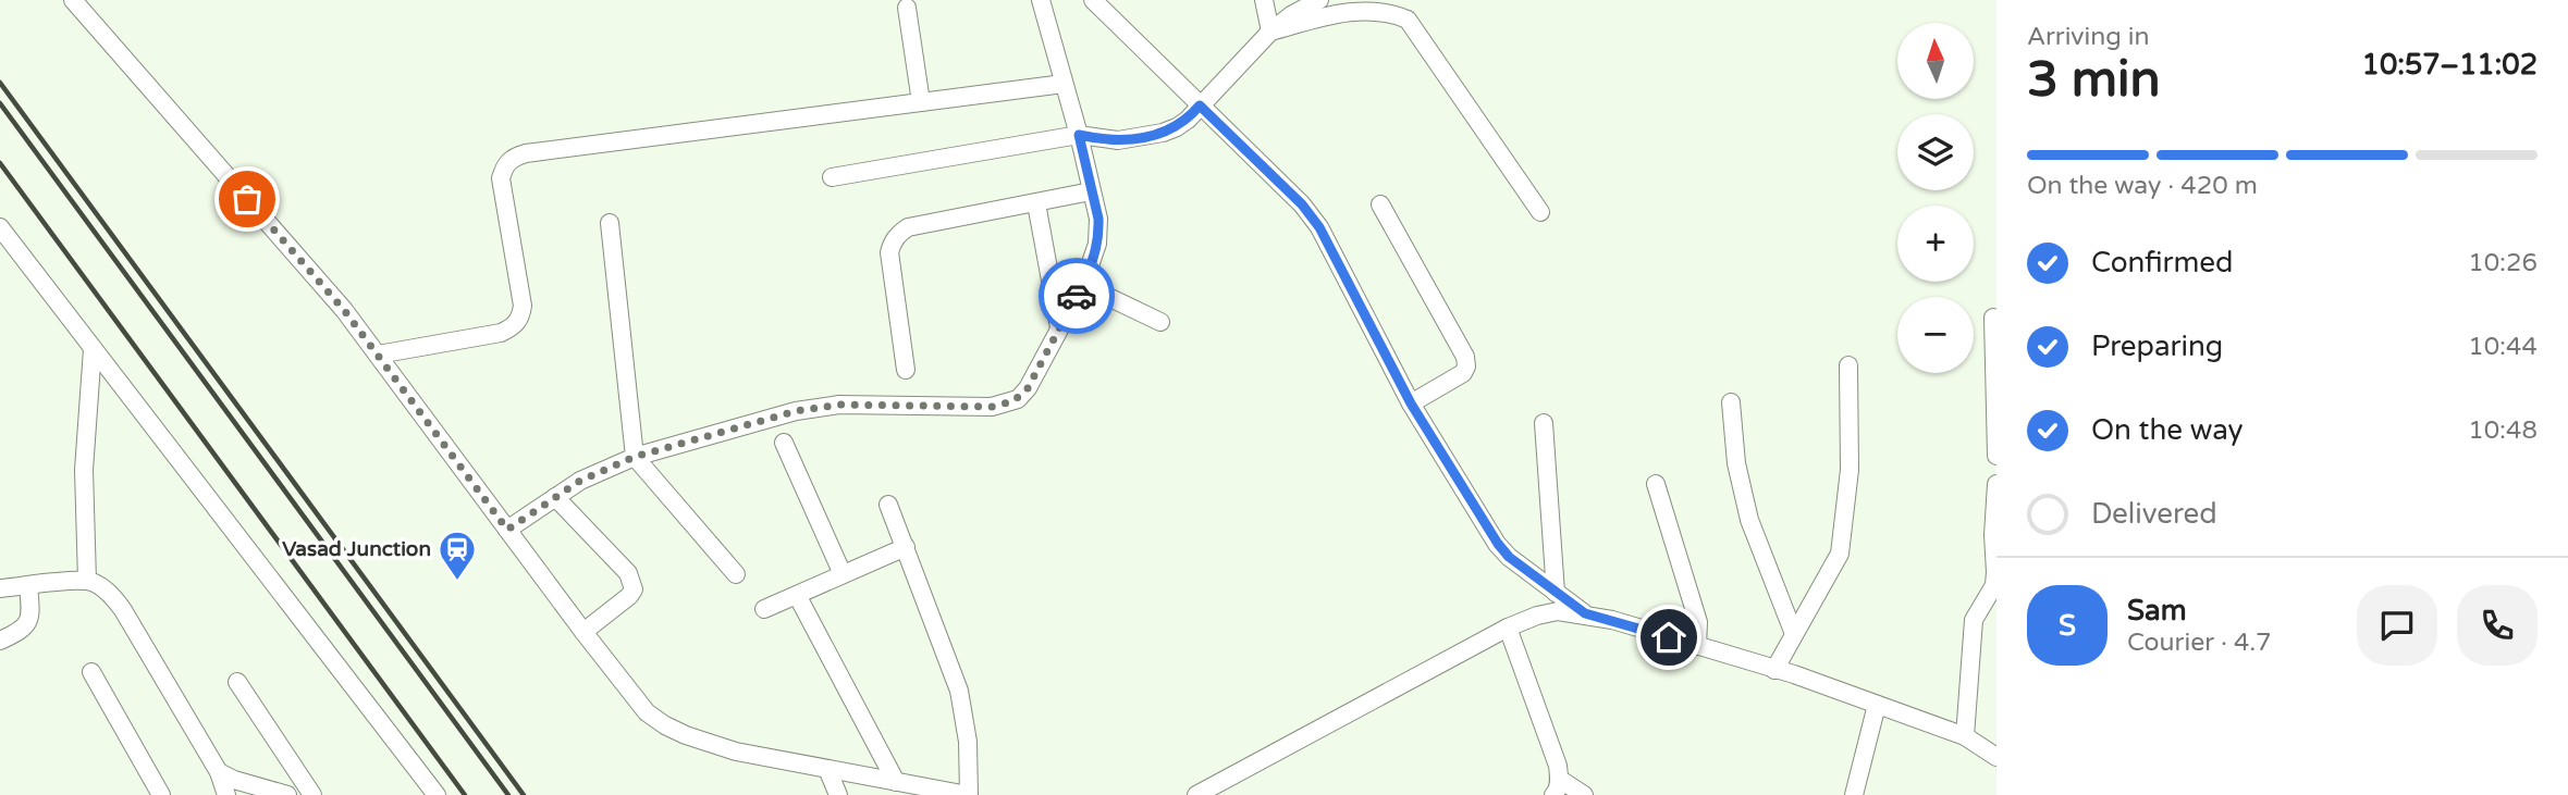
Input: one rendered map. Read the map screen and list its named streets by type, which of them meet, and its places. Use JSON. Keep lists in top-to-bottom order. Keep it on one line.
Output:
{"places":{"station":["Vasad Junction"]},"north":"top","page":{"heading":["3 min","Arriving in","10:57–11:02"],"panel":["Sam","Courier · 4.7"],"map_buttons":["+","−"],"bar":"On the way · 420 m","list":[["Confirmed","10:26"],["Preparing","10:44"],["On the way","10:48"],"Delivered"],"round":"S"}}
